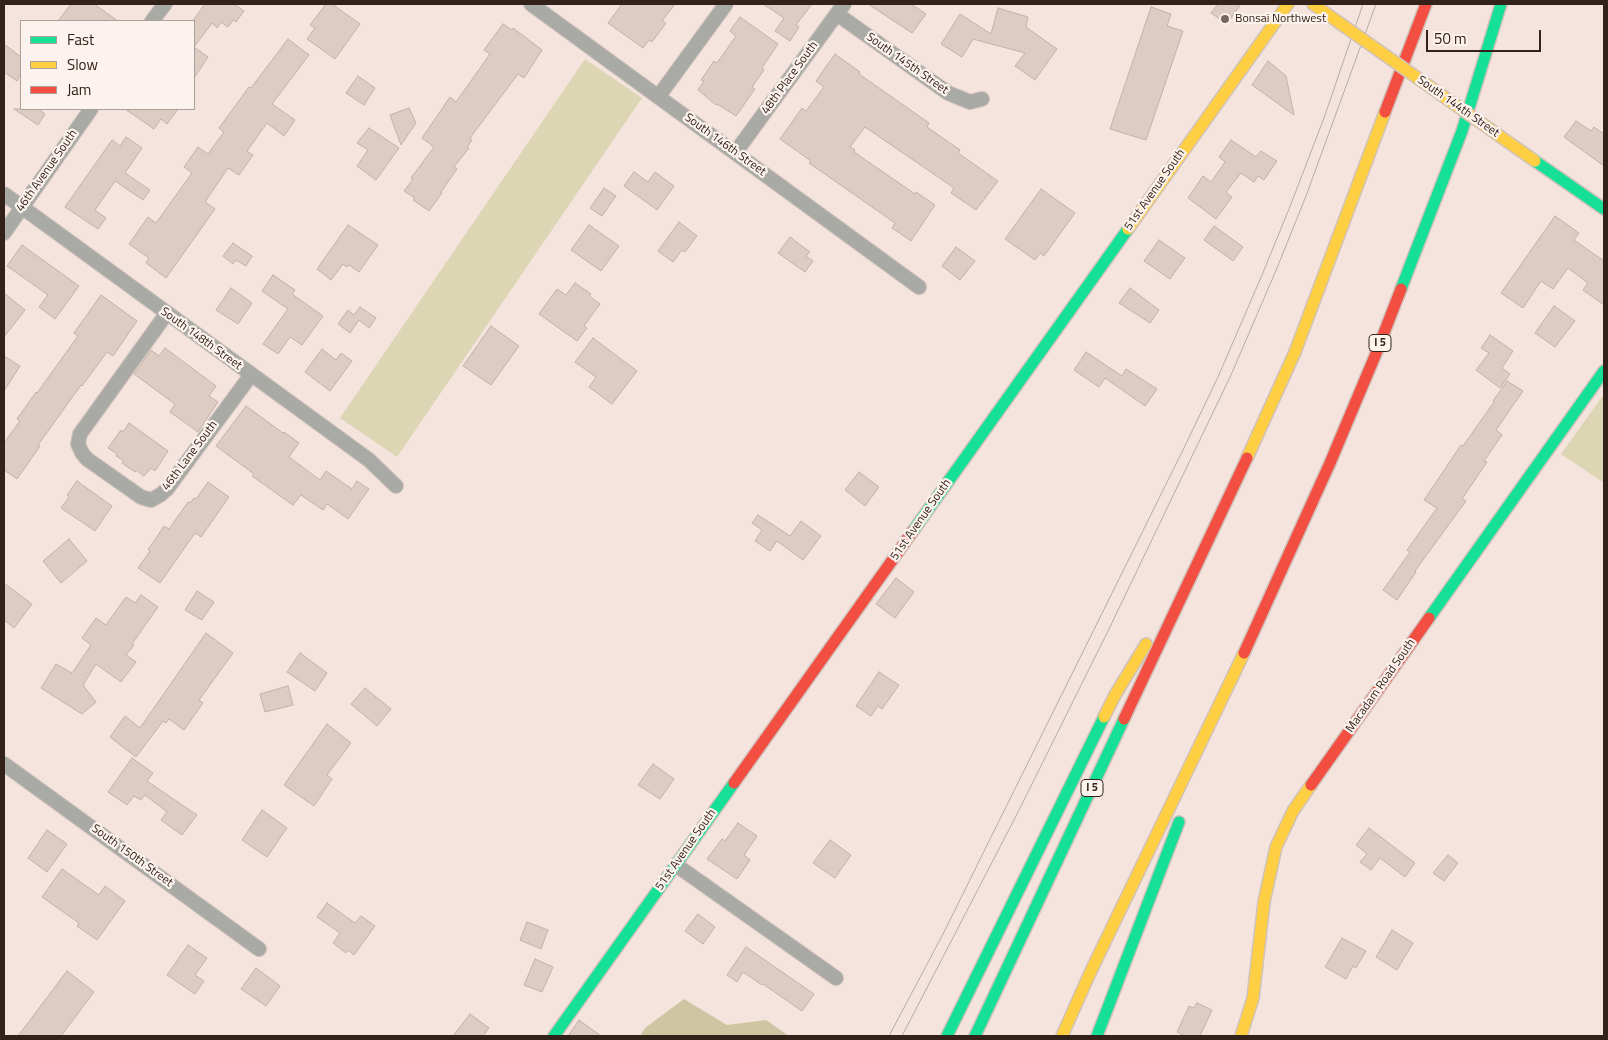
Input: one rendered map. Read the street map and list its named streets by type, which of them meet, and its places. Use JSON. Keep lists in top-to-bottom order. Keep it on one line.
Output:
{"streets":{"main road":["South 144th Street","51st Avenue South","I 5","Macadam Road South"],"street":["South 145th Street","48th Place South","South 146th Street","46th Avenue South","South 148th Street","46th Lane South","South 150th Street"]},"crossings":[["South 145th Street","48th Place South"],["48th Place South","South 146th Street"],["46th Avenue South","South 148th Street"],["South 148th Street","46th Lane South"]],"places":["Bonsai Northwest"],"legend":["Fast","Slow","Jam"],"scale_bar":"50 m"}
